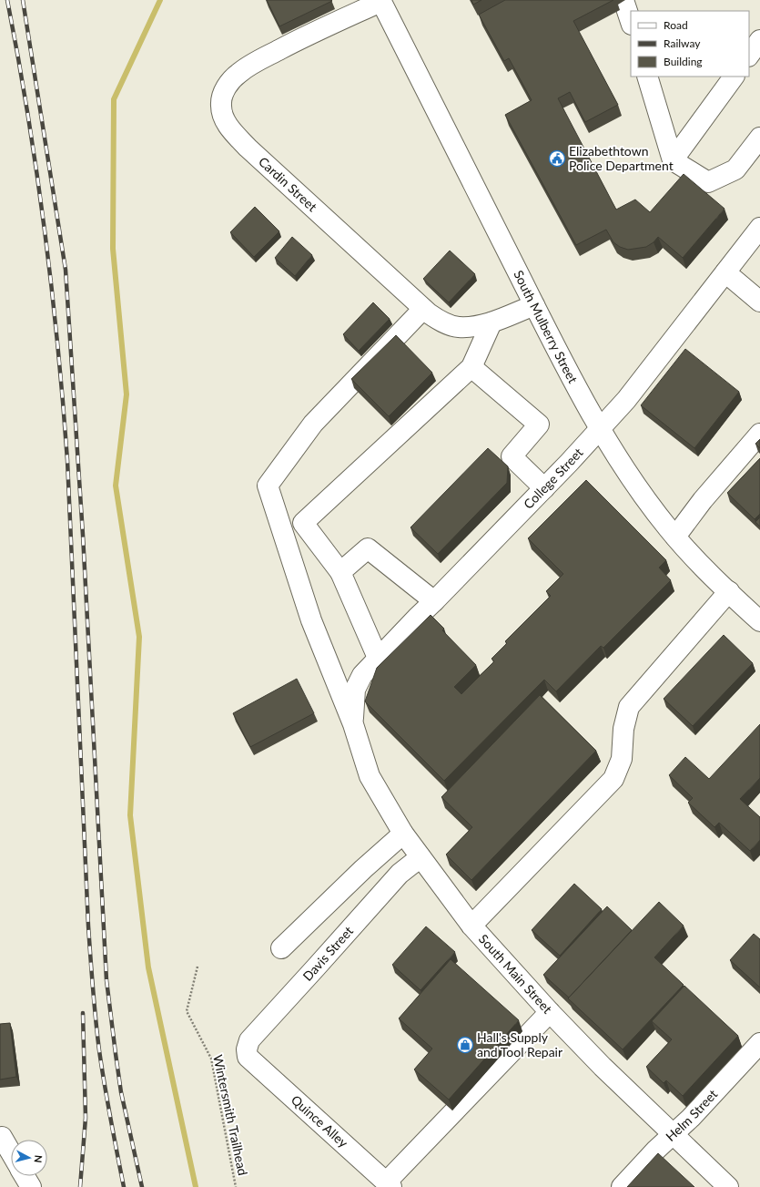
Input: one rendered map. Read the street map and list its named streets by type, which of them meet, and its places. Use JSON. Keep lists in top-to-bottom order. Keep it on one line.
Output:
{"streets":{"street":["Cardin Street","South Mulberry Street","College Street","Davis Street","South Main Street","Helm Street","Quince Alley"],"path":["Wintersmith Trailhead"]},"crossings":[["Cardin Street","South Mulberry Street"],["South Mulberry Street","College Street"],["College Street","South Main Street"],["Davis Street","South Main Street"],["Davis Street","Quince Alley"],["South Main Street","Helm Street"]],"places":{"public building":["Elizabethtown Police Department"],"shop":["Hall's Supply and Tool Repair"]},"legend":["Road","Railway","Building"],"north":"right"}
